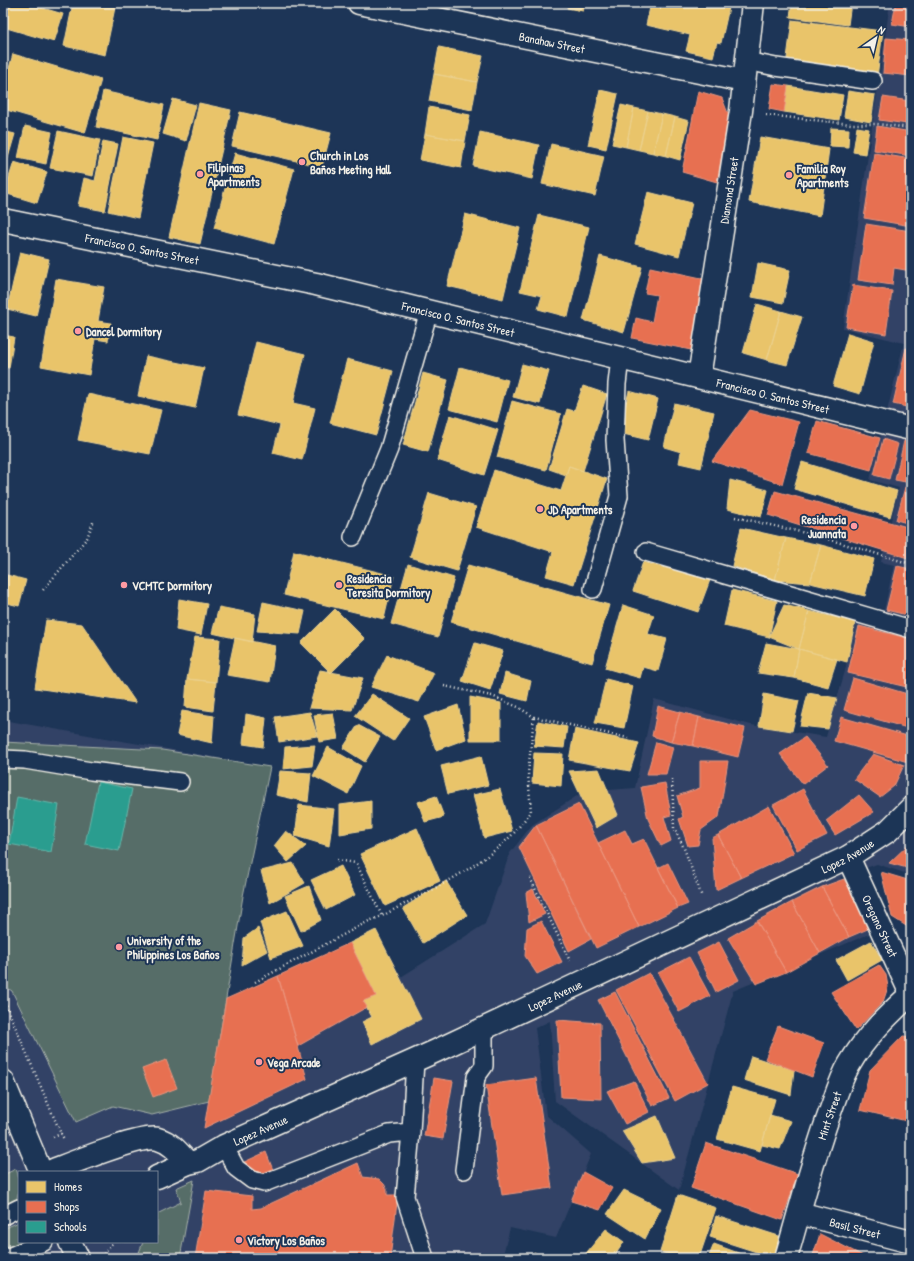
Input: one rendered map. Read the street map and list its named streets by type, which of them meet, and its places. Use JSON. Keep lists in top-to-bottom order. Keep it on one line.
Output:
{"streets":{"street":["Banahaw Street","Diamond Street","Francisco O. Santos Street","Lopez Avenue","Oregano Street","Mint Street","Basil Street"]},"crossings":[["Banahaw Street","Diamond Street"],["Diamond Street","Francisco O. Santos Street"],["Lopez Avenue","Oregano Street"],["Oregano Street","Mint Street"],["Mint Street","Basil Street"]],"places":["Church in Los Baños Meeting Hall","Filipinas Apartments","Familia Roy Apartments","Dancel Dormitory","JD Apartments","Residencia Juannata","VCMTC Dormitory","Residencia Teresita Dormitory","University of the Philippines Los Baños","Vega Arcade","Victory Los Baños"],"legend":["Homes","Shops","Schools"],"north":"top right"}
